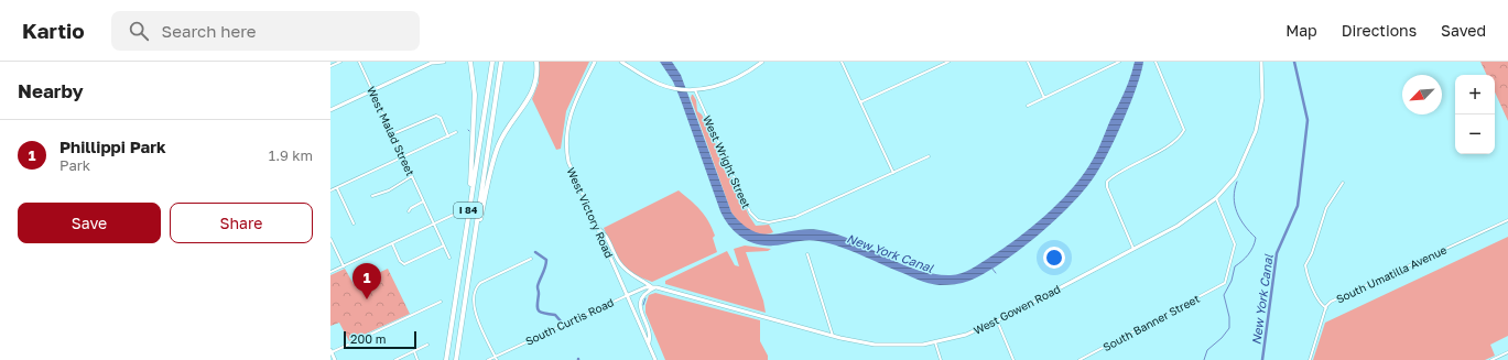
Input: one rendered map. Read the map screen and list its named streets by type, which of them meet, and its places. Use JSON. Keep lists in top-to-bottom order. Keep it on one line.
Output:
{"streets":{"highway":["I 84"],"street":["West Malad Street","West Wright Street","West Victory Road","South Umatilla Avenue","West Gowen Road","South Curtis Road","South Banner Street"]},"crossings":[["West Victory Road","South Curtis Road"],["West Gowen Road","South Curtis Road"],["West Gowen Road","South Banner Street"]],"water":["New York Canal"],"scale_bar":"200 m","north":"bottom left","page":{"header":"Kartio","search":"Search here","nav":["Map","Directions","Saved"],"heading":"Nearby","map_buttons":["+","−"],"list":[{"mark":"1","name":"Phillippi Park","note":"Park","value":"1.9 km"}],"buttons":["Save","Share"],"pins":"1","scale":"200 m"}}
